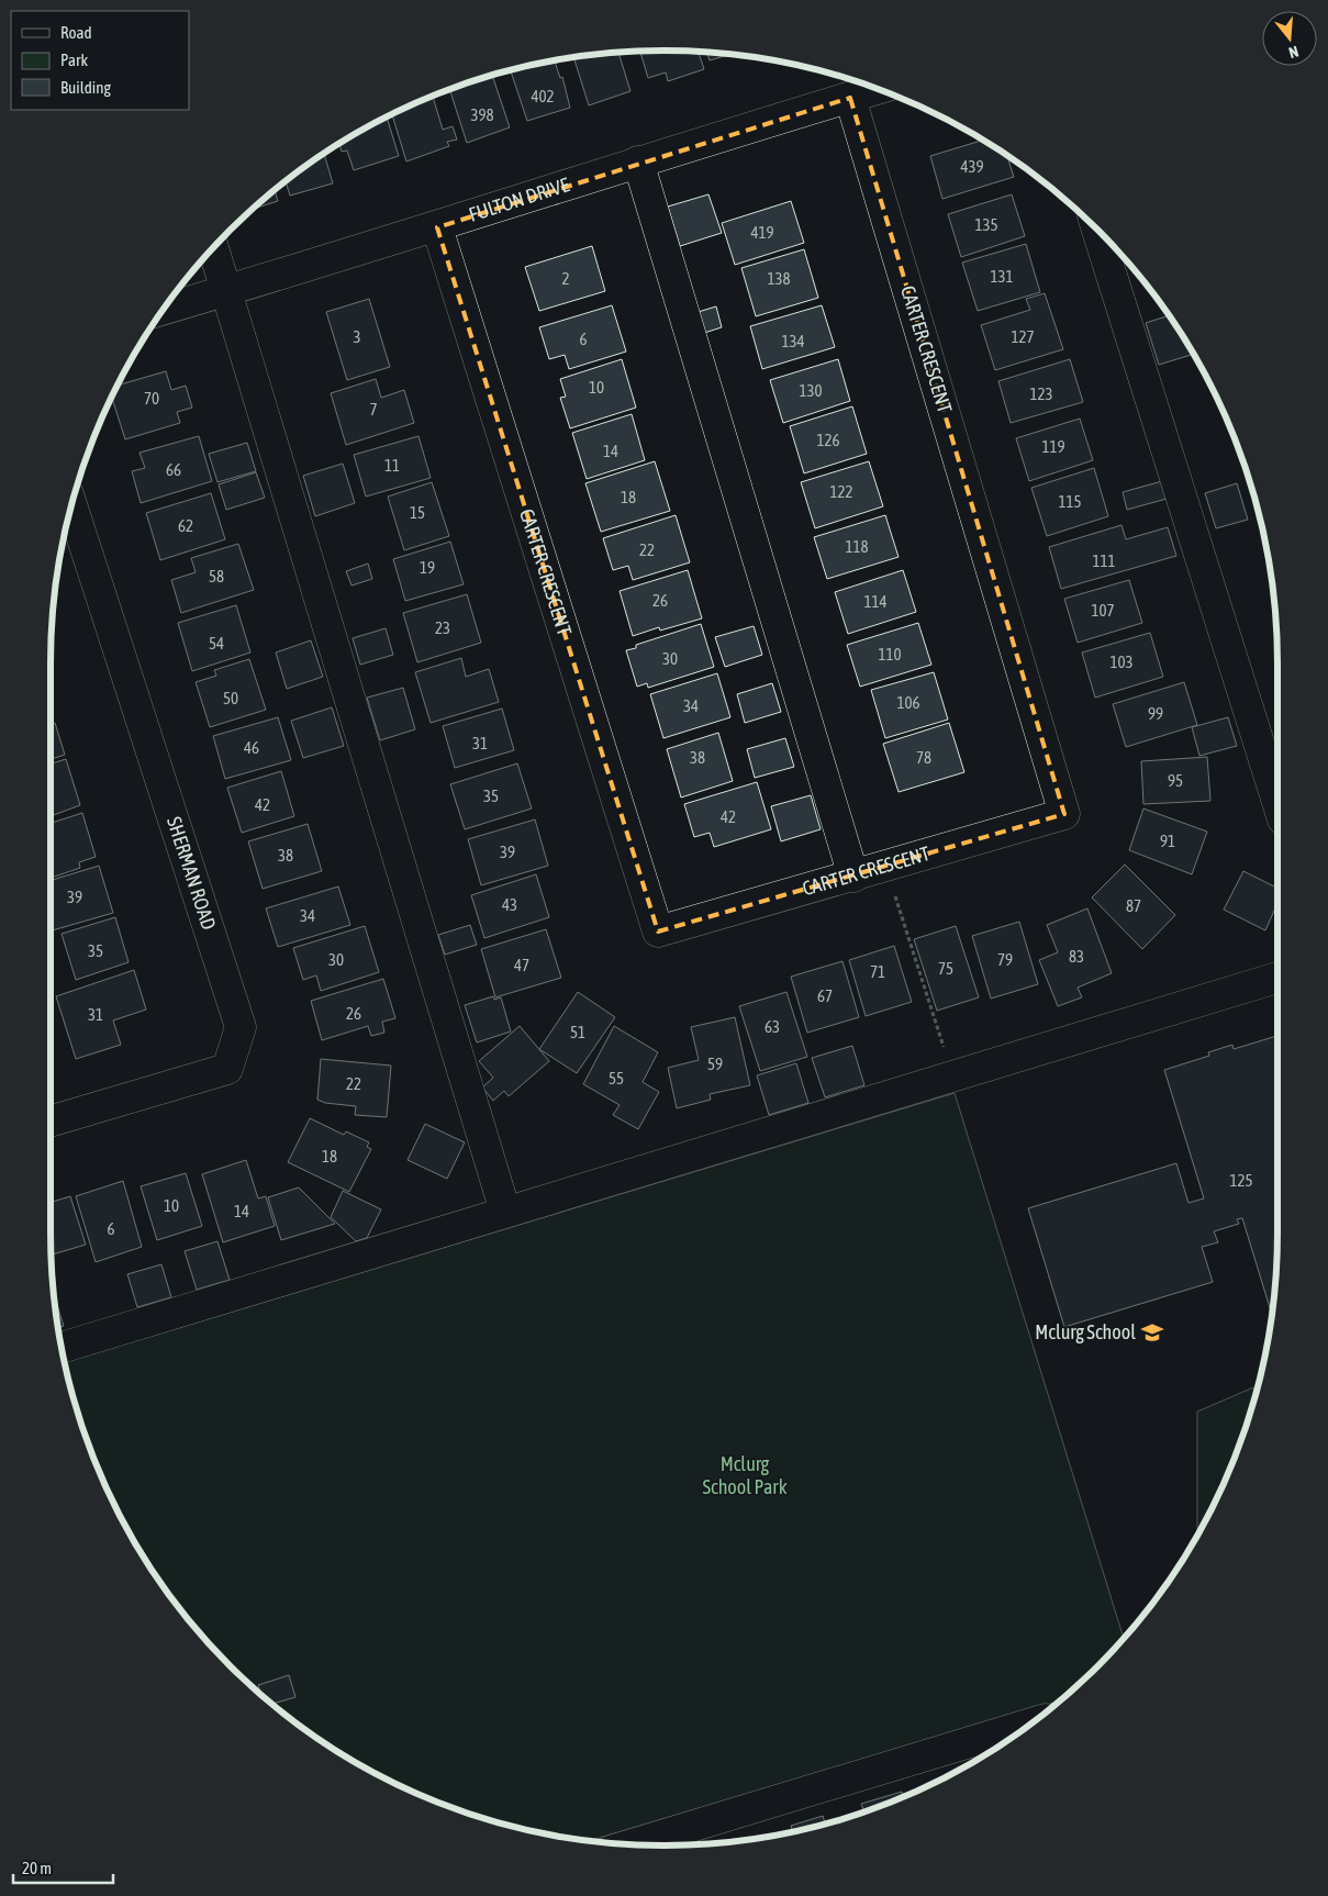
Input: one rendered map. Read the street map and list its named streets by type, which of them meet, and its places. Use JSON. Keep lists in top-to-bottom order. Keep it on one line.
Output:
{"streets":{"street":["FULTON DRIVE","CARTER CRESCENT","SHERMAN ROAD"]},"crossings":[["FULTON DRIVE","CARTER CRESCENT"]],"parks":["Mclurg School Park"],"places":{"school or university":["Mclurg School"]},"house_numbers":["402","398","439","135","419","131","2","138","3","127","6","134","10","130","123","70","7","126","119","14","11","66","122","18","115","15","62","118","22","111","19","58","26","114","107","23","54","110","30","103","50","106","34","99","31","46","38","78","95","35","42","42","91","39","38","39","43","87","34","35","83","30","79","47","75","71","67","26","31","63","51","59","55","22","18","125","10","14","6"],"legend":["Road","Park","Building"],"scale_bar":"20 m","north":"bottom"}
